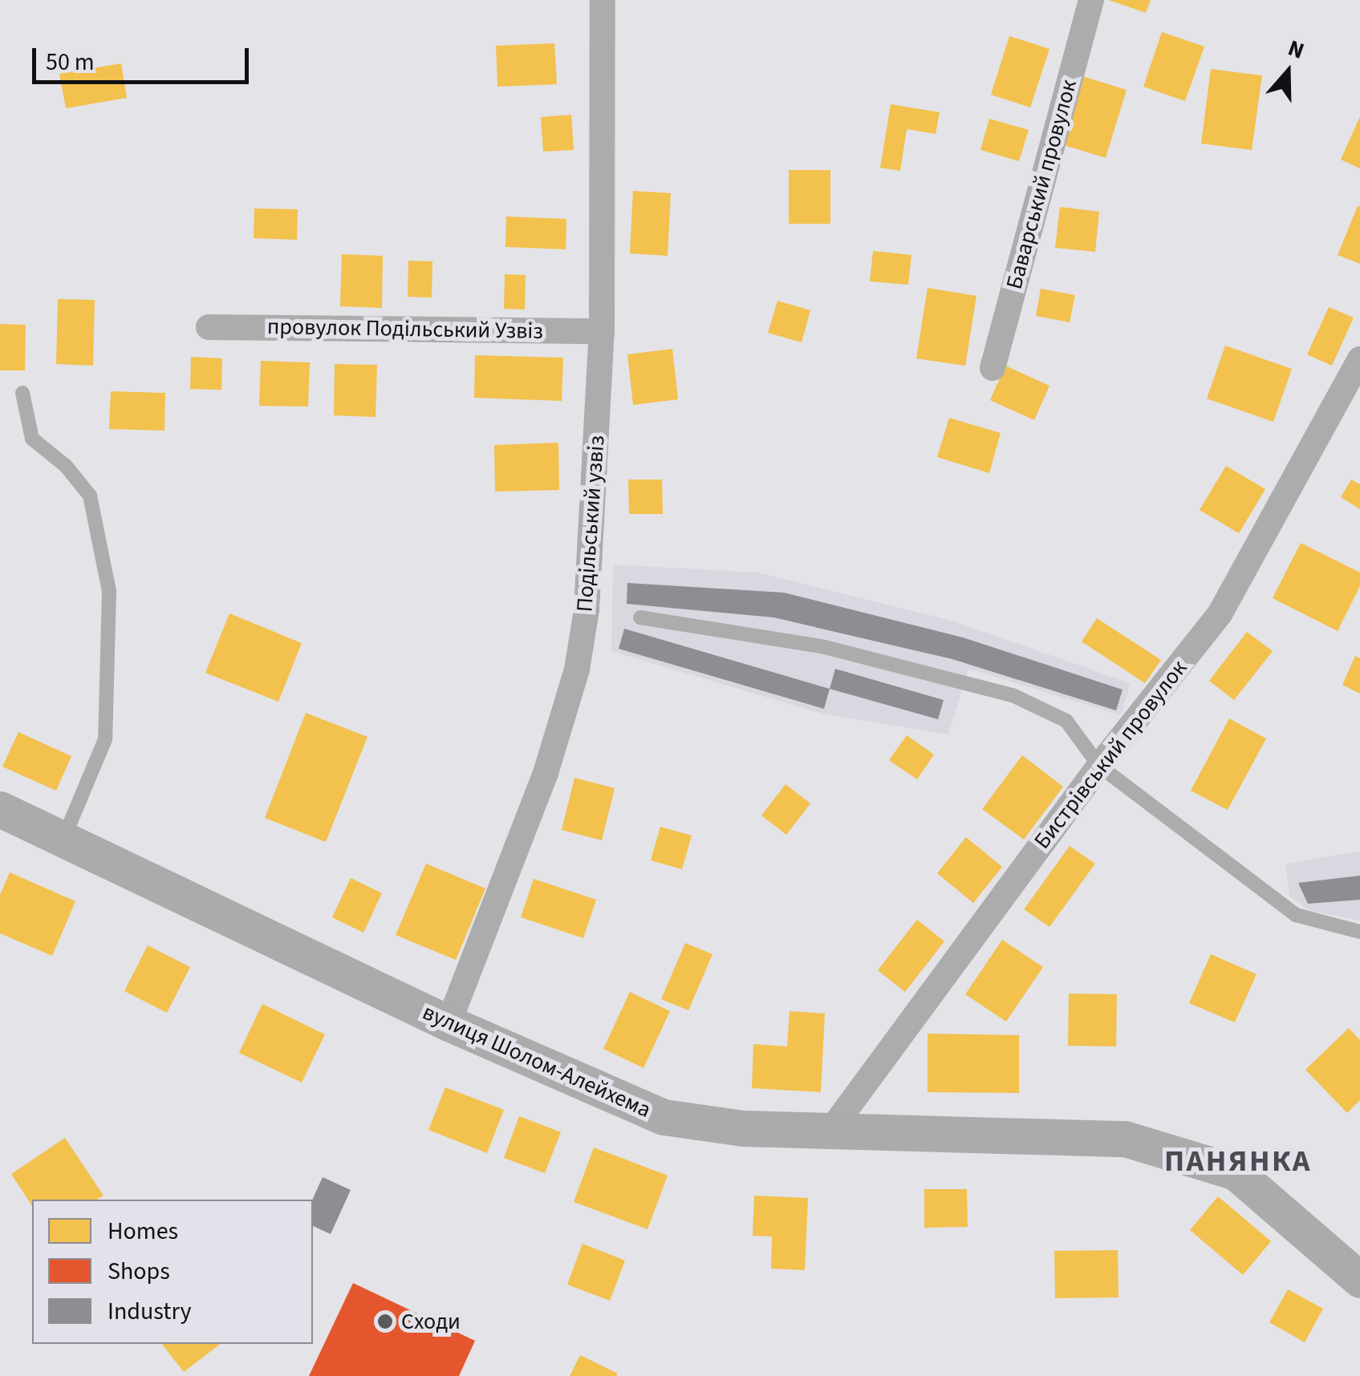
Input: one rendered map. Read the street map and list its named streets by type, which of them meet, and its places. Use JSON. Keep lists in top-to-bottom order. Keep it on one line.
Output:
{"streets":{"main road":["вулиця Шолом-Алейхема"],"street":["Баварський провулок","провулок Подільський Узвіз","Подільський узвіз","Бистрівський провулок"]},"crossings":[["провулок Подільський Узвіз","Подільський узвіз"],["Подільський узвіз","вулиця Шолом-Алейхема"],["Бистрівський провулок","вулиця Шолом-Алейхема"]],"districts":["ПАНЯНКА"],"places":["Сходи"],"legend":["Homes","Shops","Industry"],"scale_bar":"50 m","north":"top"}
